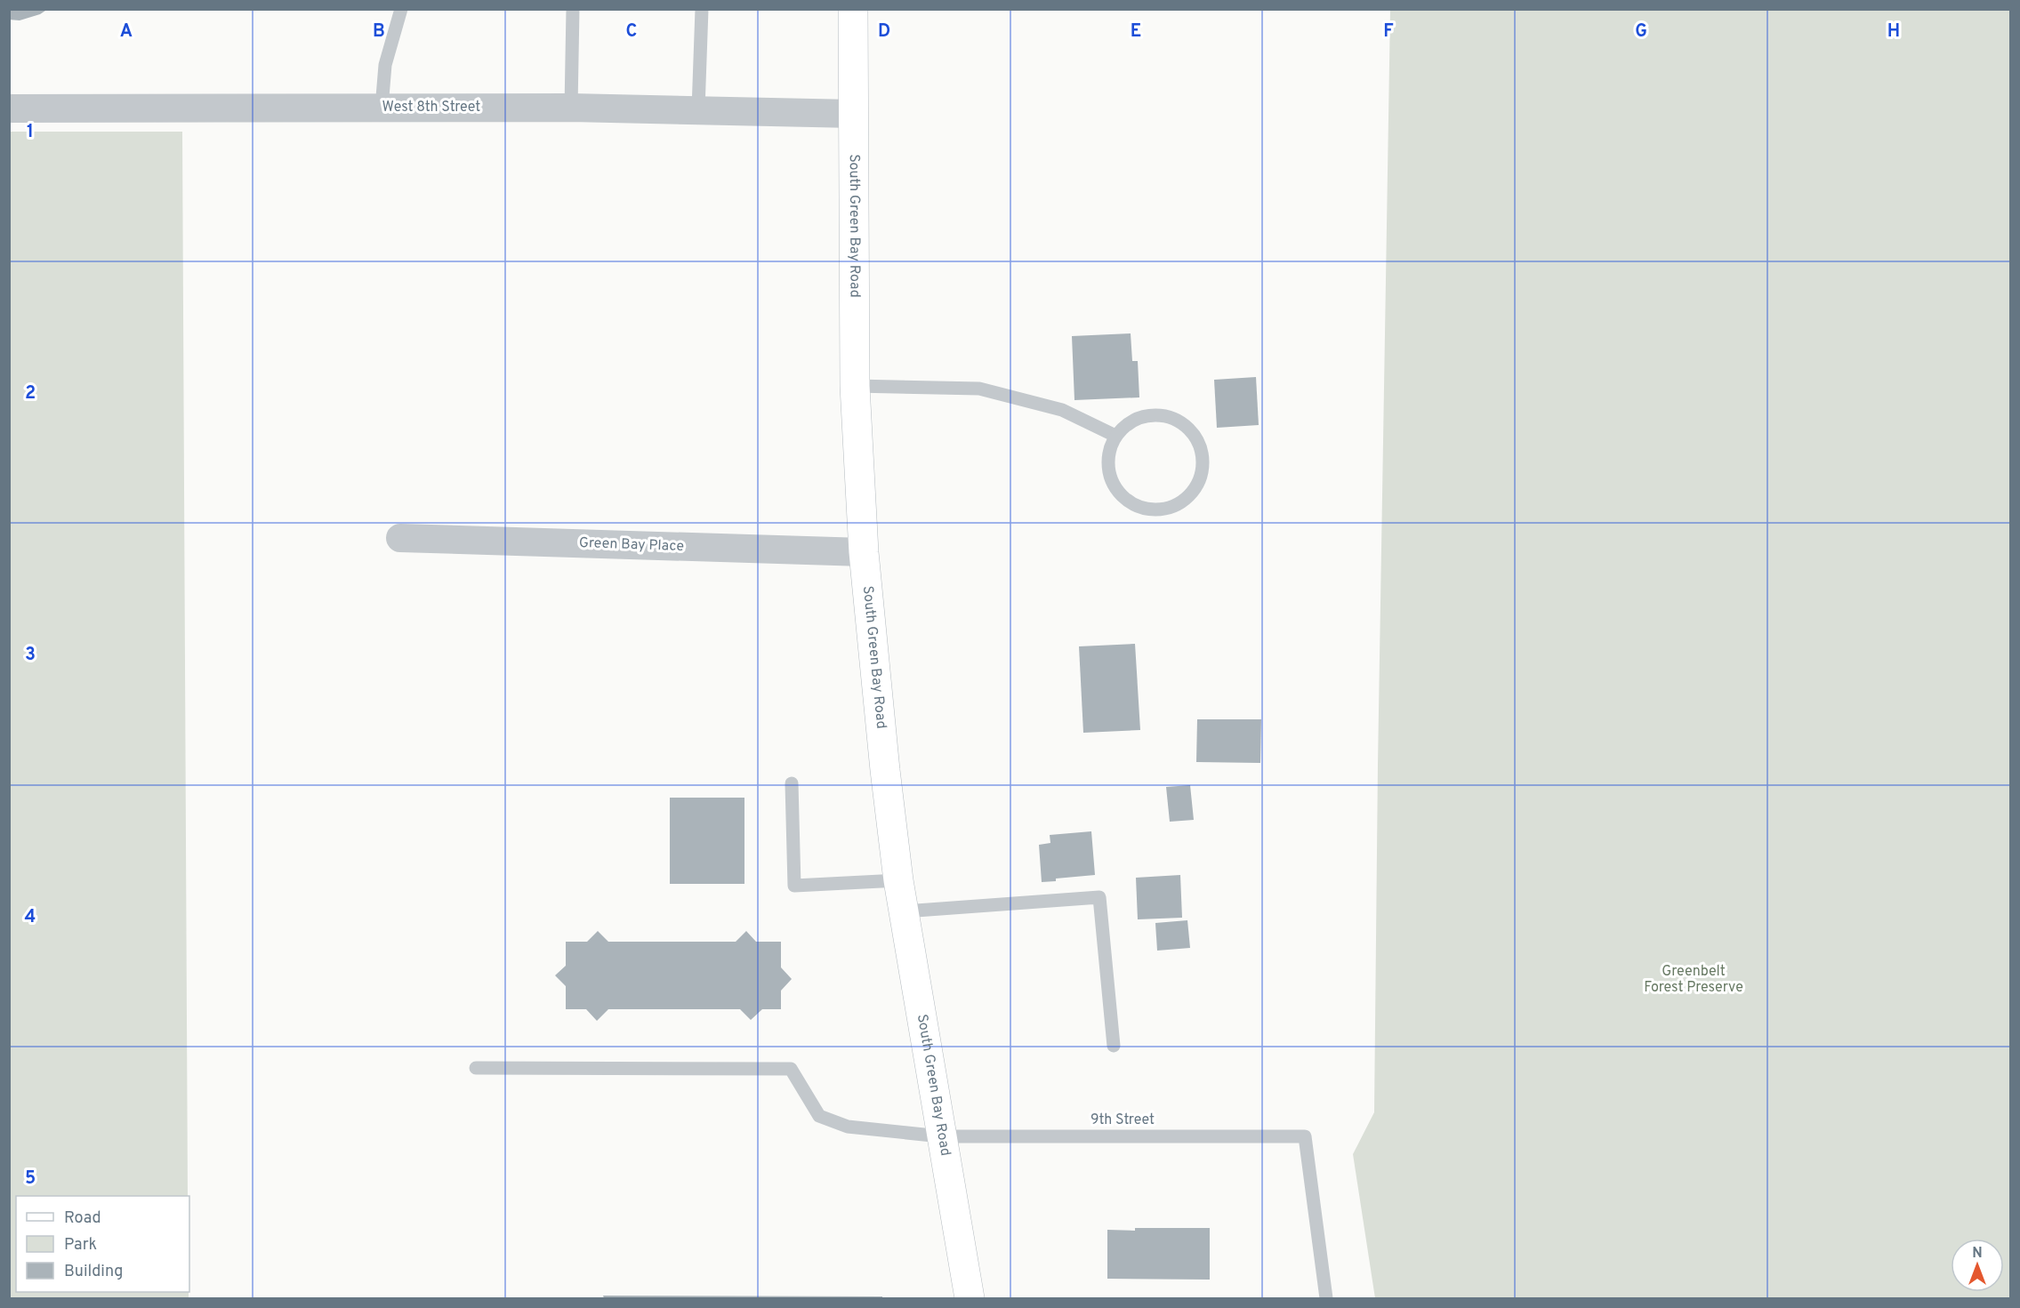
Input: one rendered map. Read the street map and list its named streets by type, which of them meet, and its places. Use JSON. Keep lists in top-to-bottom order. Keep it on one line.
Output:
{"streets":{"main road":["South Green Bay Road"],"street":["West 8th Street","Green Bay Place"],"lane":["9th Street"]},"crossings":[["West 8th Street","South Green Bay Road"],["South Green Bay Road","Green Bay Place"],["South Green Bay Road","9th Street"]],"parks":["Greenbelt Forest Preserve"],"legend":["Road","Park","Building"],"north":"top","grid":{"columns":["A","B","C","D","E","F","G","H"],"rows":["1","2","3","4","5"]}}
